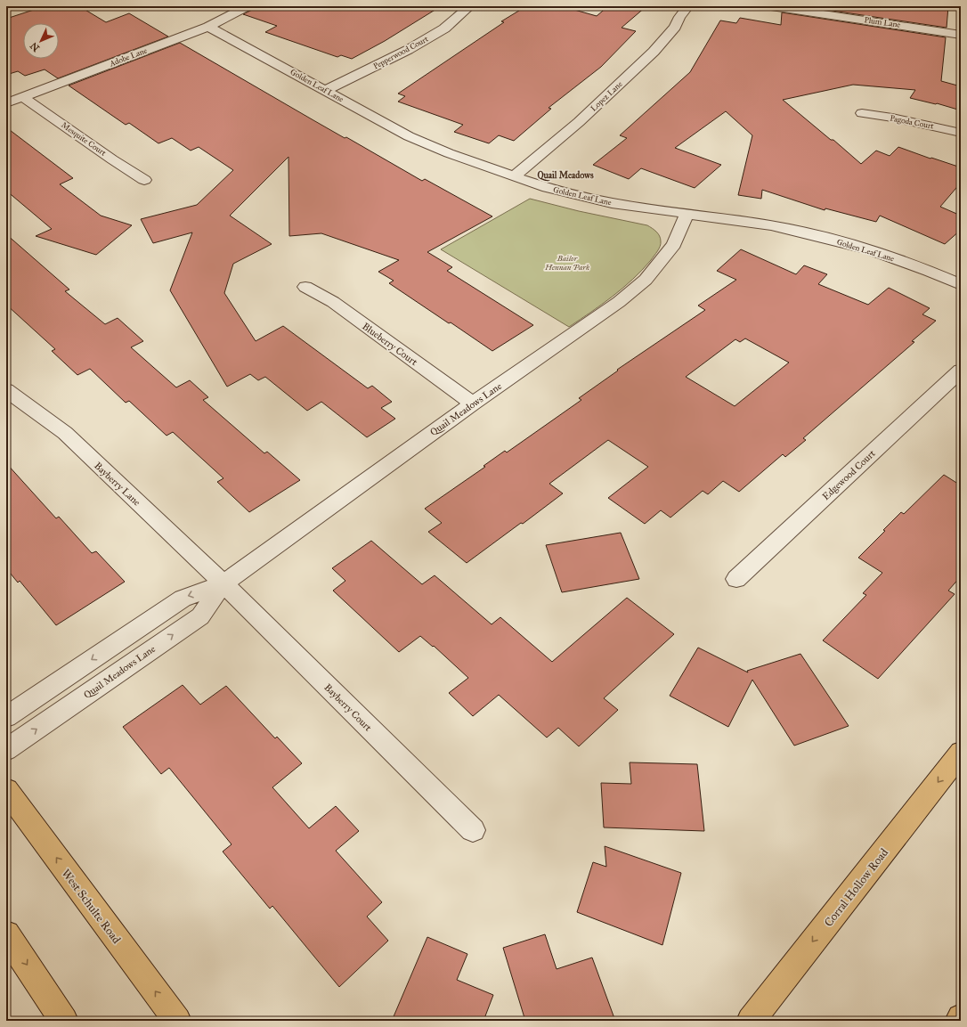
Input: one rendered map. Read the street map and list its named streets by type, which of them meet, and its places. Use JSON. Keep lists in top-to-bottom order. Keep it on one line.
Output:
{"streets":{"main road":["Corral Hollow Road","West Schulte Road"],"street":["Plum Lane","Pepperwood Court","Adobe Lane","Golden Leaf Lane","Lopez Lane","Pagoda Court","Mesquite Court","Blueberry Court","Quail Meadows Lane","Edgewood Court","Bayberry Lane","Bayberry Court"]},"crossings":[["Pepperwood Court","Golden Leaf Lane"],["Adobe Lane","Golden Leaf Lane"],["Adobe Lane","Mesquite Court"],["Golden Leaf Lane","Lopez Lane"],["Golden Leaf Lane","Quail Meadows Lane"],["Blueberry Court","Quail Meadows Lane"],["Quail Meadows Lane","Bayberry Lane"],["Quail Meadows Lane","Bayberry Court"],["Bayberry Lane","Bayberry Court"]],"one_way":["Corral Hollow Road"],"districts":["Quail Meadows"],"parks":["Bailor Hennan Park"],"north":"bottom left"}
